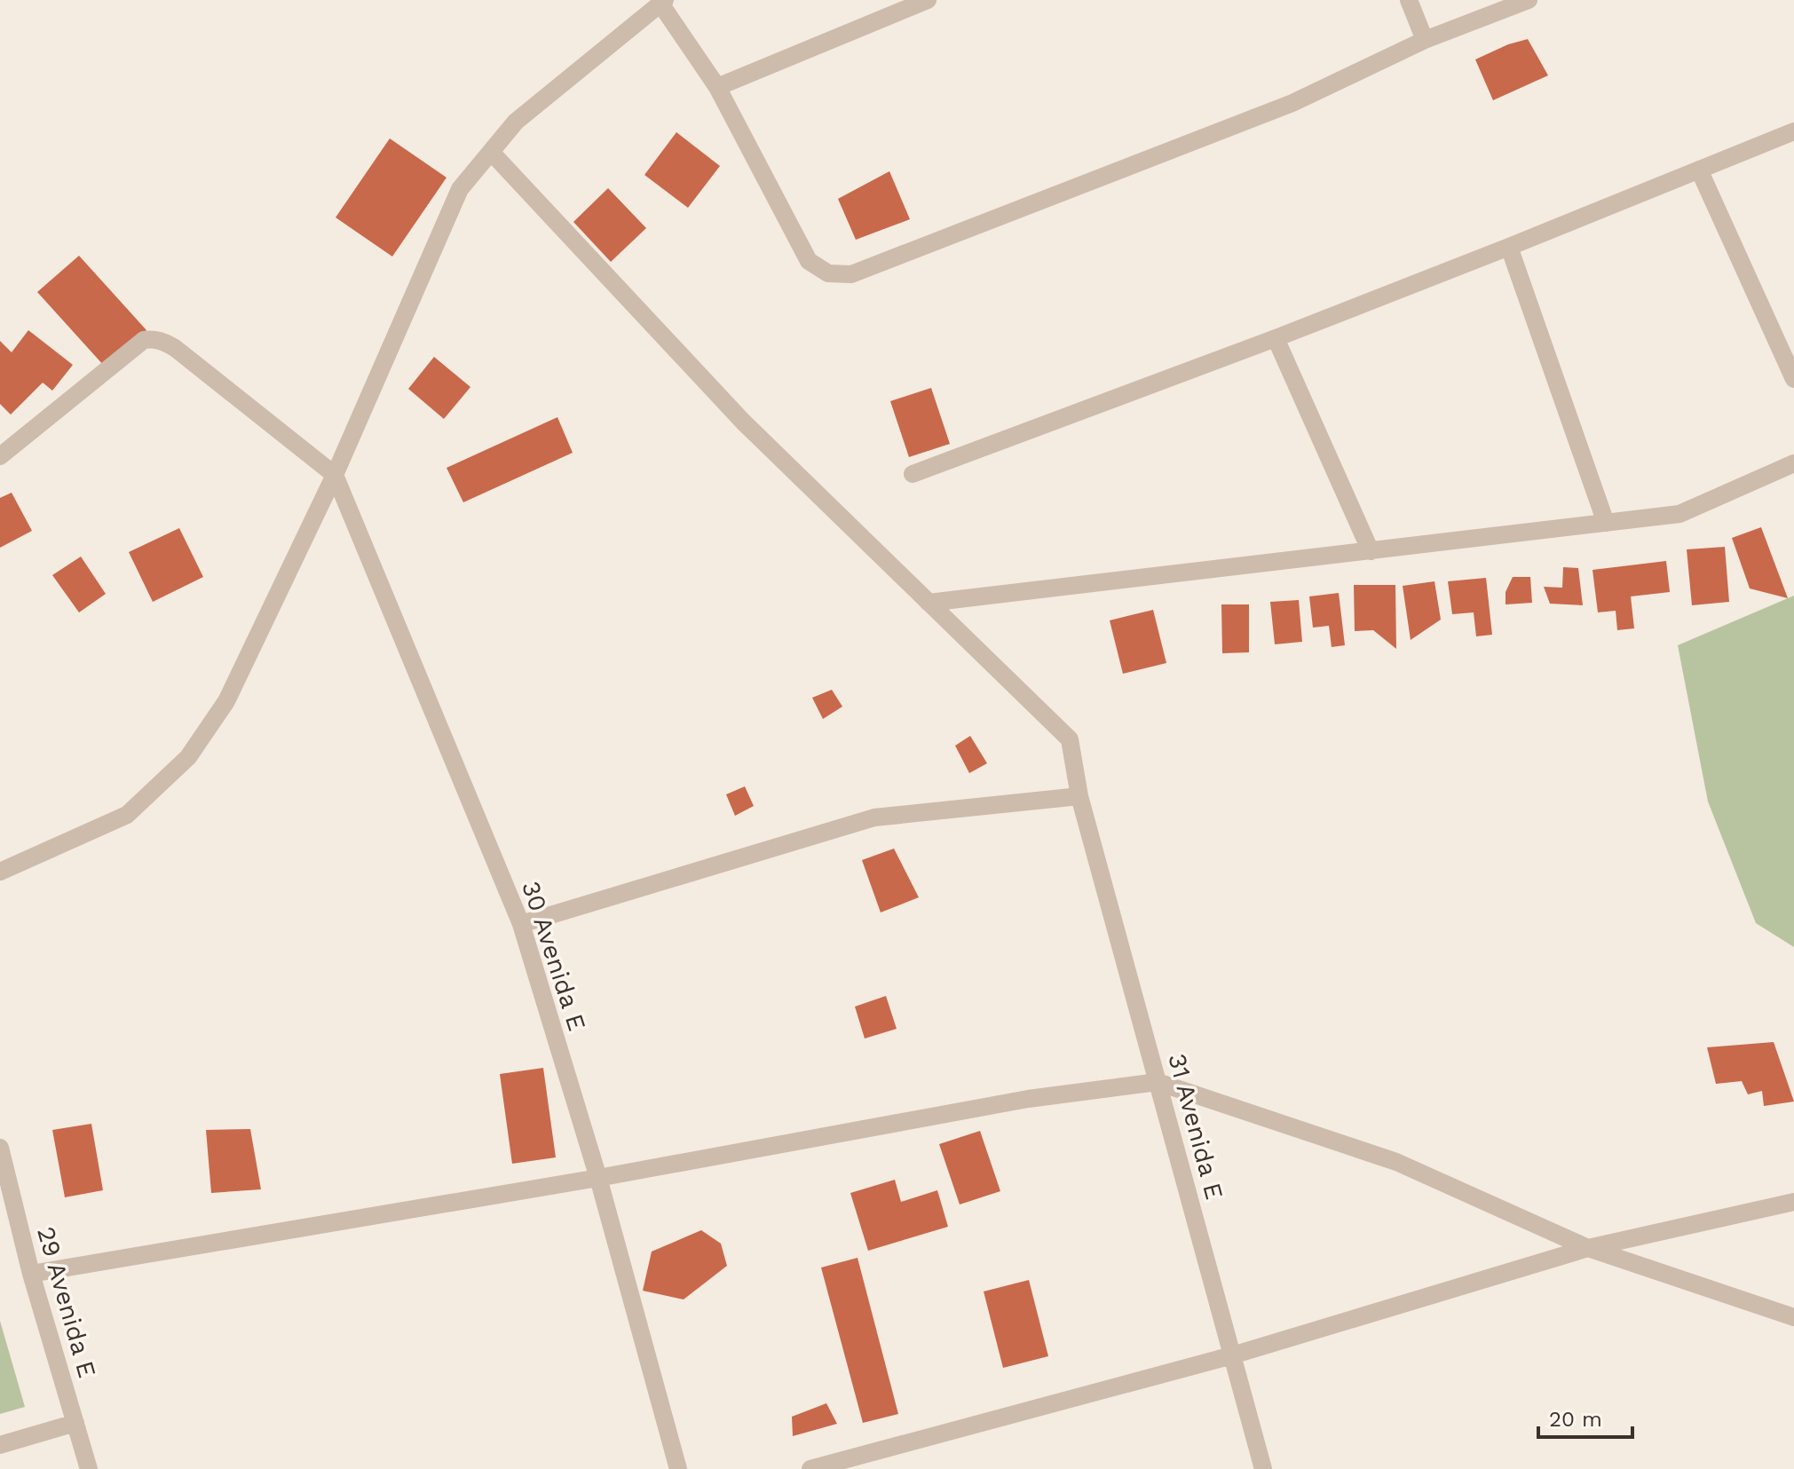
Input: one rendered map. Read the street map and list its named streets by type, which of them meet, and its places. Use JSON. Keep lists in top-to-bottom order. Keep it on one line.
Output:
{"streets":{"street":["30 Avenida E","31 Avenida E","29 Avenida E"]},"scale_bar":"20 m"}
